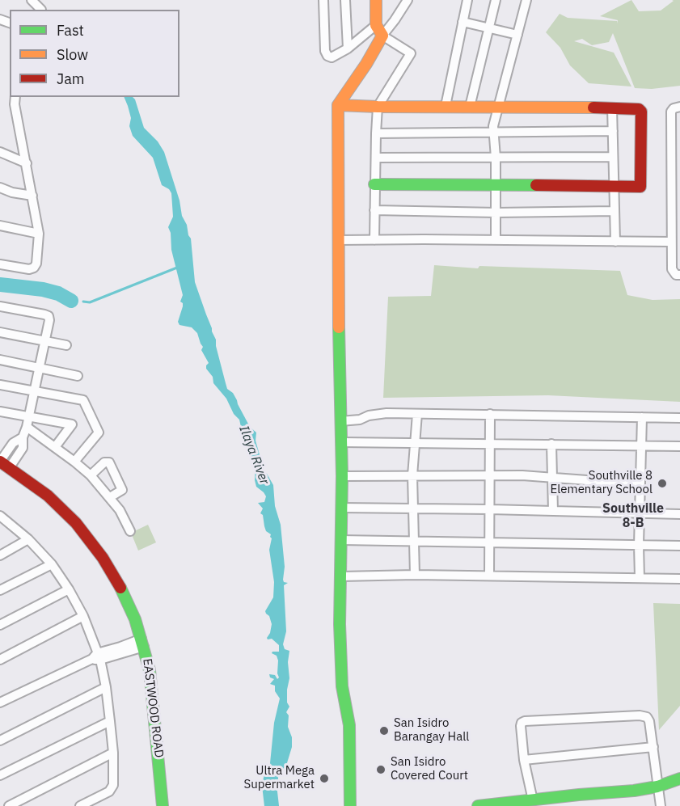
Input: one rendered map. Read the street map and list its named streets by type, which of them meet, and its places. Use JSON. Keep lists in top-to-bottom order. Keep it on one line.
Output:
{"streets":{"street":["EASTWOOD ROAD"]},"districts":["Southville 8-B"],"water":["Ilaya River"],"places":["Southville 8 Elementary School","San Isidro Barangay Hall","San Isidro Covered Court","Ultra Mega Supermarket"],"legend":["Fast","Slow","Jam"]}
